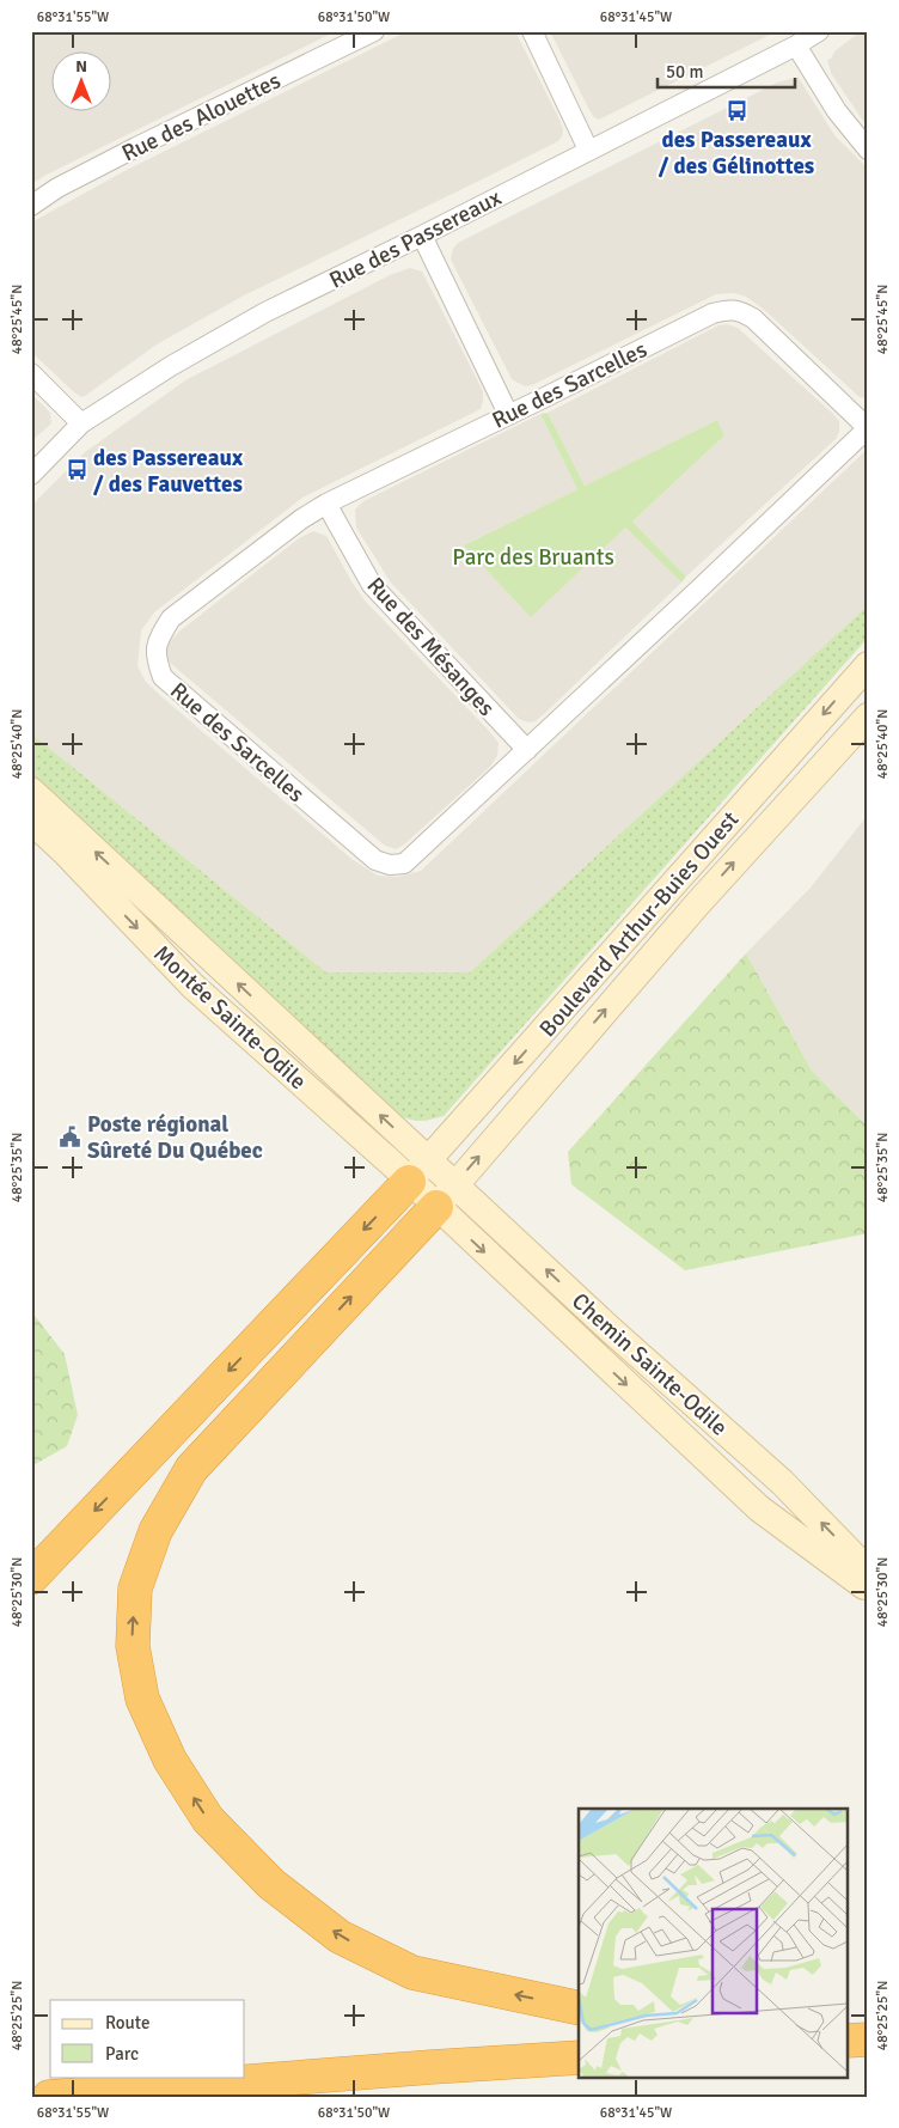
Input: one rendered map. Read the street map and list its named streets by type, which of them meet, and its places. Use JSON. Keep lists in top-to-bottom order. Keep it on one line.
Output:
{"streets":{"main road":["Boulevard Arthur-Buies Ouest","Montée Sainte-Odile","Chemin Sainte-Odile"],"street":["Rue des Alouettes","Rue des Passereaux","Rue des Sarcelles","Rue des Mésanges"]},"crossings":[["Rue des Sarcelles","Rue des Mésanges"],["Boulevard Arthur-Buies Ouest","Montée Sainte-Odile"],["Boulevard Arthur-Buies Ouest","Chemin Sainte-Odile"],["Montée Sainte-Odile","Chemin Sainte-Odile"]],"parks":["Parc des Bruants"],"places":{"bus stop":["des Passereaux / des Gélinottes","des Passereaux / des Fauvettes"],"public building":["Poste régional Sûreté Du Québec"]},"legend":["Route","Parc"],"scale_bar":"50 m","north":"top","coordinates":["68°31'55\"W","68°31'50\"W","68°31'45\"W","48°25'45\"N","48°25'40\"N","48°25'35\"N","48°25'30\"N","48°25'25\"N"]}
